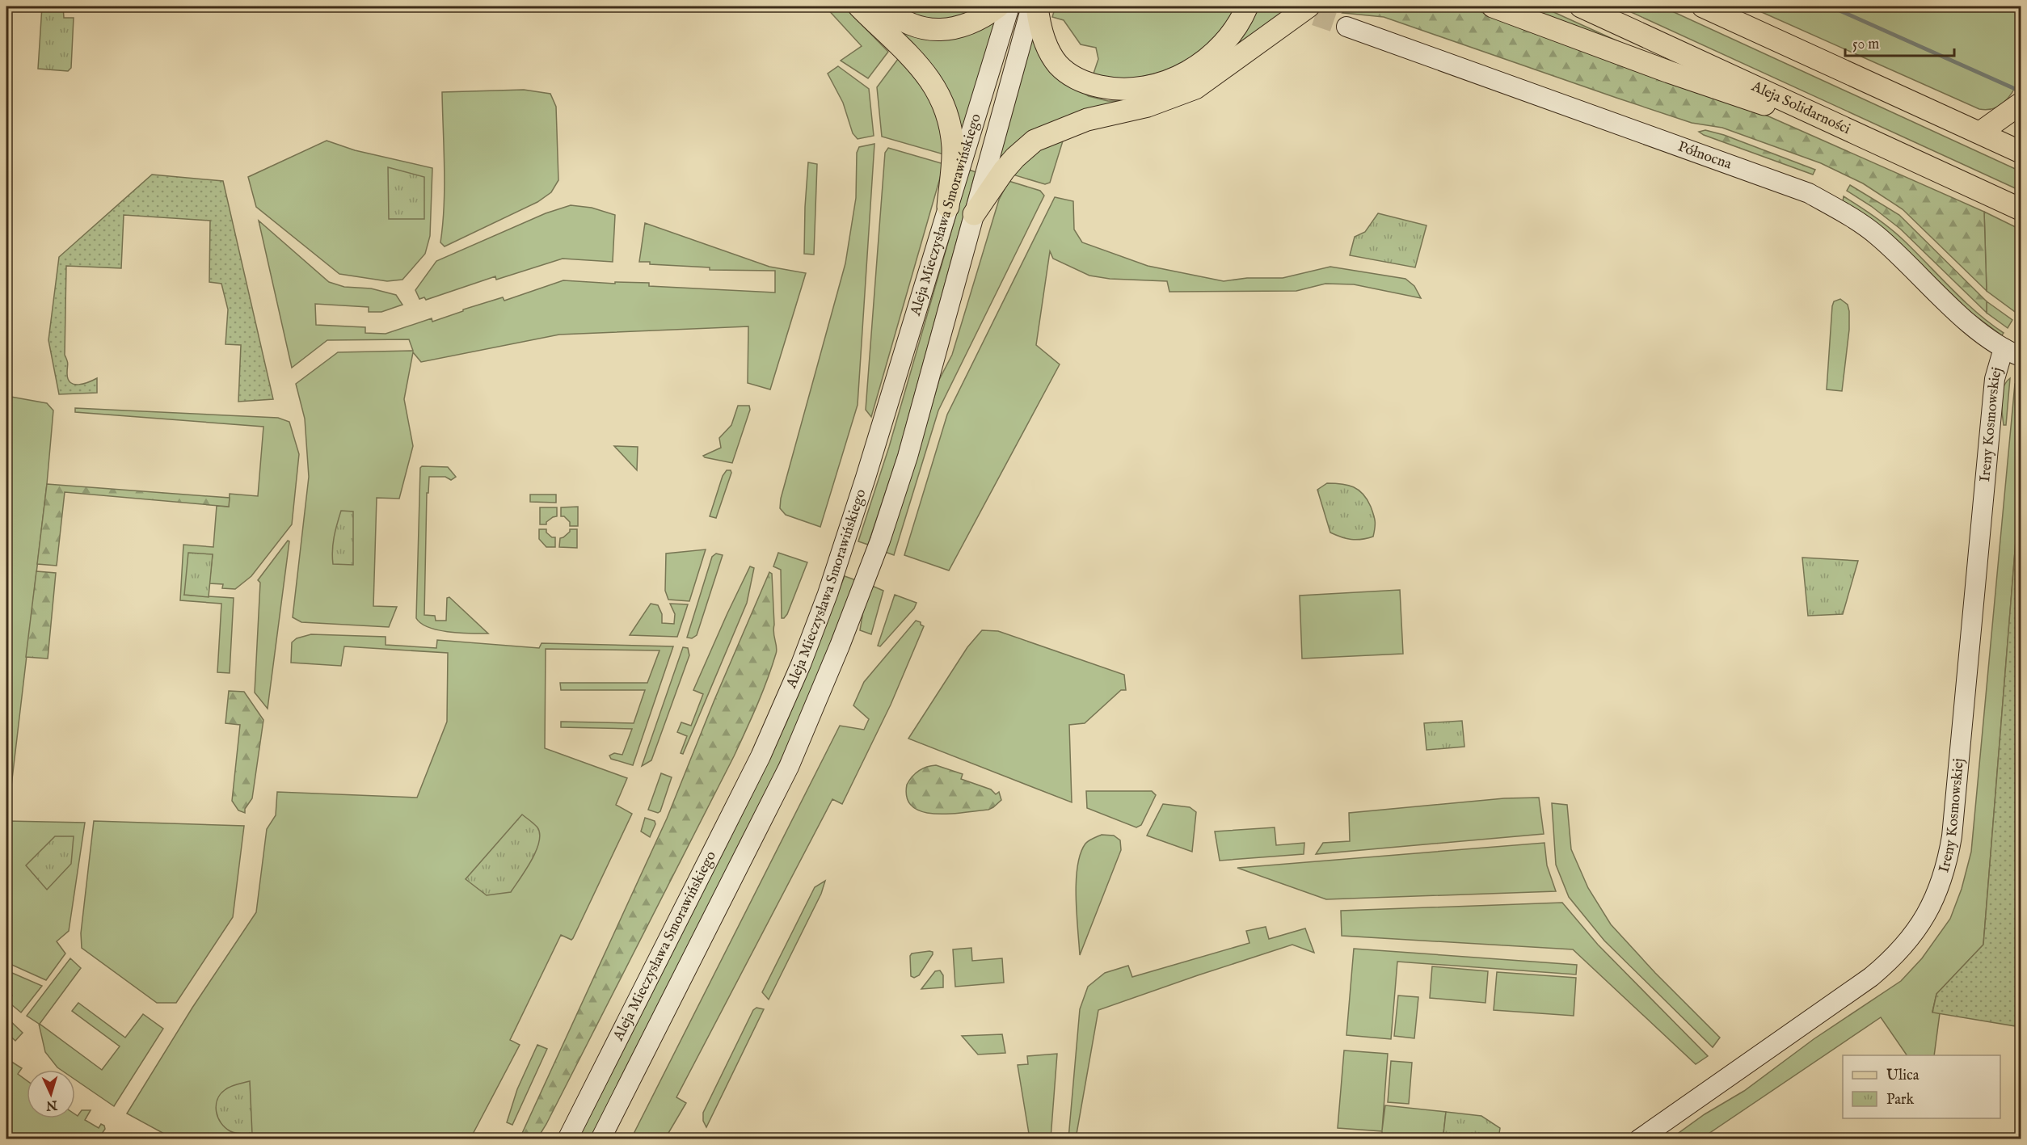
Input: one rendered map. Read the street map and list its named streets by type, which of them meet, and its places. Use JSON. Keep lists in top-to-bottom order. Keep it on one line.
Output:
{"streets":{"main road":["Aleja Solidarności","Północna","Aleja Mieczysława Smorawińskiego","Ireny Kosmowskiej"]},"crossings":[["Północna","Ireny Kosmowskiej"]],"legend":["Ulica","Park"],"scale_bar":"50 m","north":"bottom"}
